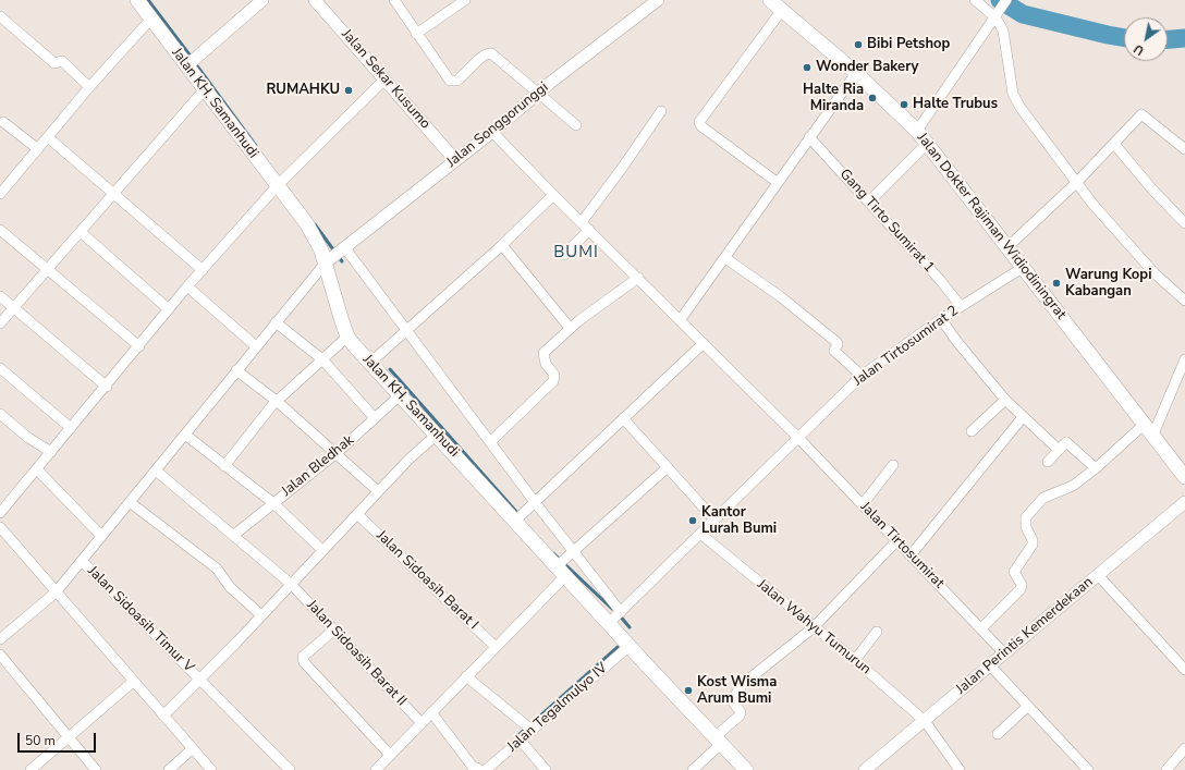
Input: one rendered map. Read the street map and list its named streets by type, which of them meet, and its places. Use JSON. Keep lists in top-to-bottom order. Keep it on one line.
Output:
{"streets":{"main road":["Jalan KH. Samanhudi","Jalan Dokter Rajiman Widiodiningrat"],"street":["Jalan Sekar Kusumo","Jalan Songgorunggi","Gang Tirto Sumirat 1","Jalan Tirtosumirat 2","Jalan Bledhak","Jalan Tirtosumirat","Jalan Sidoasih Barat I","Jalan Sidoasih Timur V","Jalan Wahyu Tumurun","Jalan Perintis Kemerdekaan","Jalan Sidoasih Barat II","Jalan Tegalmulyo IV"]},"crossings":[["Jalan Sekar Kusumo","Jalan Songgorunggi"],["Jalan KH. Samanhudi","Jalan Songgorunggi"],["Jalan KH. Samanhudi","Jalan Tirtosumirat 2"],["Jalan KH. Samanhudi","Jalan Bledhak"],["Jalan KH. Samanhudi","Jalan Tegalmulyo IV"],["Jalan Songgorunggi","Jalan Tirtosumirat"],["Gang Tirto Sumirat 1","Jalan Tirtosumirat 2"],["Jalan Dokter Rajiman Widiodiningrat","Jalan Tirtosumirat 2"],["Jalan Tirtosumirat 2","Jalan Tirtosumirat"],["Jalan Tirtosumirat 2","Jalan Wahyu Tumurun"],["Jalan Bledhak","Jalan Sidoasih Barat II"],["Jalan Tirtosumirat","Jalan Perintis Kemerdekaan"],["Jalan Wahyu Tumurun","Jalan Perintis Kemerdekaan"]],"districts":["BUMI"],"places":["Bibi Petshop","Wonder Bakery","RUMAHKU","Halte Ria Miranda","Halte Trubus","Warung Kopi Kabangan","Kantor Lurah Bumi","Kost Wisma Arum Bumi"],"scale_bar":"50 m","north":"bottom left"}
